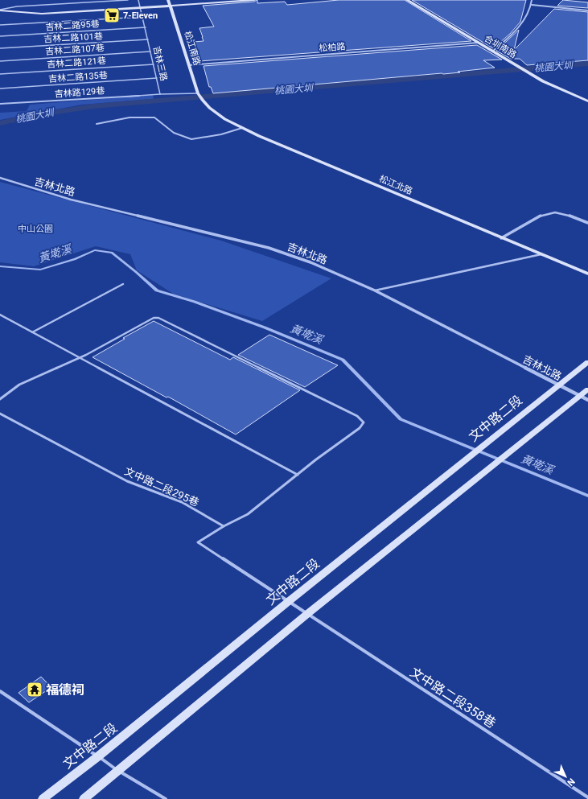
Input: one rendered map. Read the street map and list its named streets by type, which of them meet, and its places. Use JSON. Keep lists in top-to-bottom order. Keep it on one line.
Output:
{"streets":{"street":["合圳南路","松柏路","松江南路","松江北路","吉林北路","文中路二段"],"lane":["吉林二路95巷","吉林二路101巷","吉林二路107巷","吉林二路121巷","吉林三路","吉林二路135巷","吉林路129巷","文中路二段295巷","文中路二段358巷"]},"crossings":[["吉林二路95巷","吉林三路"],["吉林二路101巷","吉林三路"],["合圳南路","松柏路"],["松柏路","松江南路"],["松江南路","吉林三路"],["松江南路","松江北路"],["吉林二路107巷","吉林三路"],["吉林二路121巷","吉林三路"],["吉林三路","吉林二路135巷"],["吉林三路","吉林路129巷"],["吉林北路","文中路二段"]],"water":["桃園大圳","黃墘溪"],"parks":["中山公園"],"places":{"supermarket":["7-Eleven"],"temple":["福德祠"]},"north":"bottom right"}
